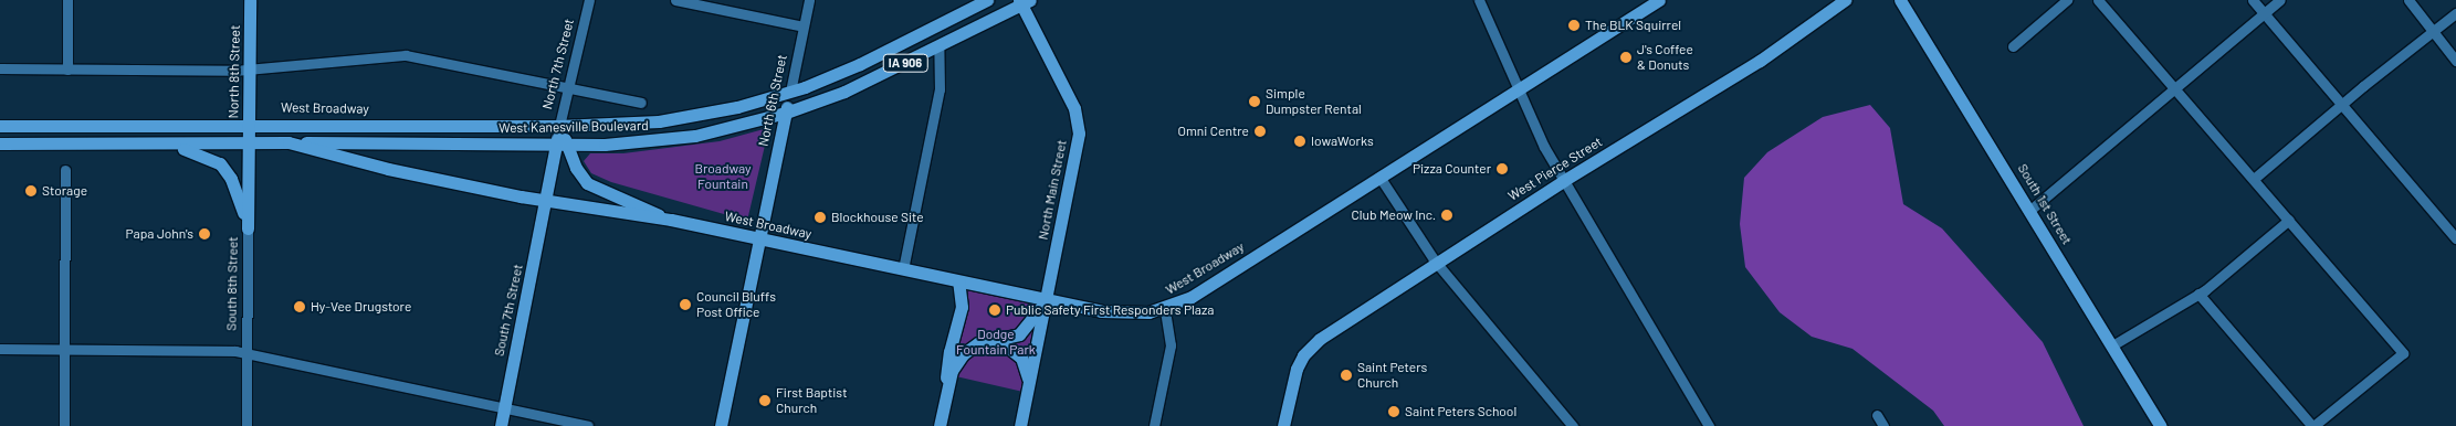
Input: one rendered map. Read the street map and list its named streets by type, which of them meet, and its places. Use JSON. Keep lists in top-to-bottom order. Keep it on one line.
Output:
{"streets":{"main road":["IA 906","North 8th Street","North 6th Street","West Broadway","West Kanesville Boulevard","West Pierce Street","North Main Street","South 1st Street","South 8th Street","South 7th Street"],"street":["North 7th Street"]},"crossings":[["North 7th Street","West Broadway"],["North 7th Street","West Kanesville Boulevard"],["North 8th Street","West Broadway"],["North 8th Street","South 8th Street"],["North 6th Street","West Broadway"],["North 6th Street","West Kanesville Boulevard"],["West Broadway","West Kanesville Boulevard"],["West Broadway","North Main Street"],["West Broadway","South 8th Street"],["West Broadway","South 7th Street"],["West Kanesville Boulevard","North Main Street"]],"parks":["Broadway Fountain","Dodge Fountain Park"],"places":["The BLK Squirrel","J's Coffee & Donuts","Simple Dumpster Rental","Omni Centre","IowaWorks","Pizza Counter","Storage","Club Meow Inc.","Blockhouse Site","Papa John's","Council Bluffs Post Office","Hy-Vee Drugstore","Public Safety First Responders Plaza","Saint Peters Church","First Baptist Church","Saint Peters School"]}
